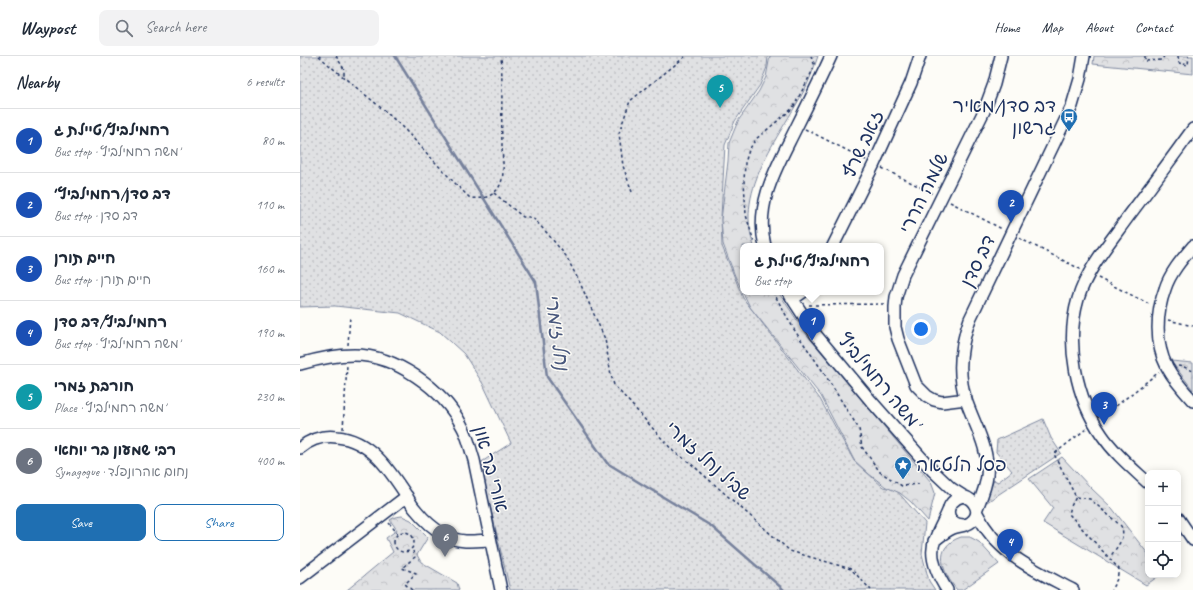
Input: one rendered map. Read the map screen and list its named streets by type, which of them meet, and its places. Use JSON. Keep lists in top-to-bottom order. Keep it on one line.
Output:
{"streets":{"street":["זאב שרף","שלמה הררי","דב סדן","משה רחמילביץ'","אורי בר און"],"path":["שביל נחל זמרי"]},"crossings":[["שלמה הררי","דב סדן"],["דב סדן","משה רחמילביץ'"]],"water":["נחל זימרי"],"places":{"bus stop":["דב סדן/מאיר גרשון"],"place":["פסל הלטאה"]},"page":{"header":"Waypost","search":"Search here","nav":["Home","Map","About","Contact"],"heading":["Nearby","6 results"],"pins":["5","2","1","3","6","4"],"list":[{"mark":"1","name":"רחמילביץ/טיילת ג","note":"Bus stop · משה רחמילביץ'","value":"80 m"},{"mark":"2","name":"דב סדן/רחמילביץ׳","note":"Bus stop · דב סדן","value":"110 m"},{"mark":"3","name":"חיים תורן","note":"Bus stop · חיים תורן","value":"160 m"},{"mark":"4","name":"רחמילביץ/דב סדן","note":"Bus stop · משה רחמילביץ'","value":"190 m"},{"mark":"5","name":"חורבת זמרי","note":"Place · משה רחמילביץ'","value":"230 m"},{"mark":"6","name":"רבי שמעון בר יוחאי","note":"Synagogue · נחום אהרונפלד","value":"400 m"}],"popup":["רחמילביץ/טיילת ג","Bus stop"],"map_buttons":["+","−"],"buttons":["Save","Share"]}}
